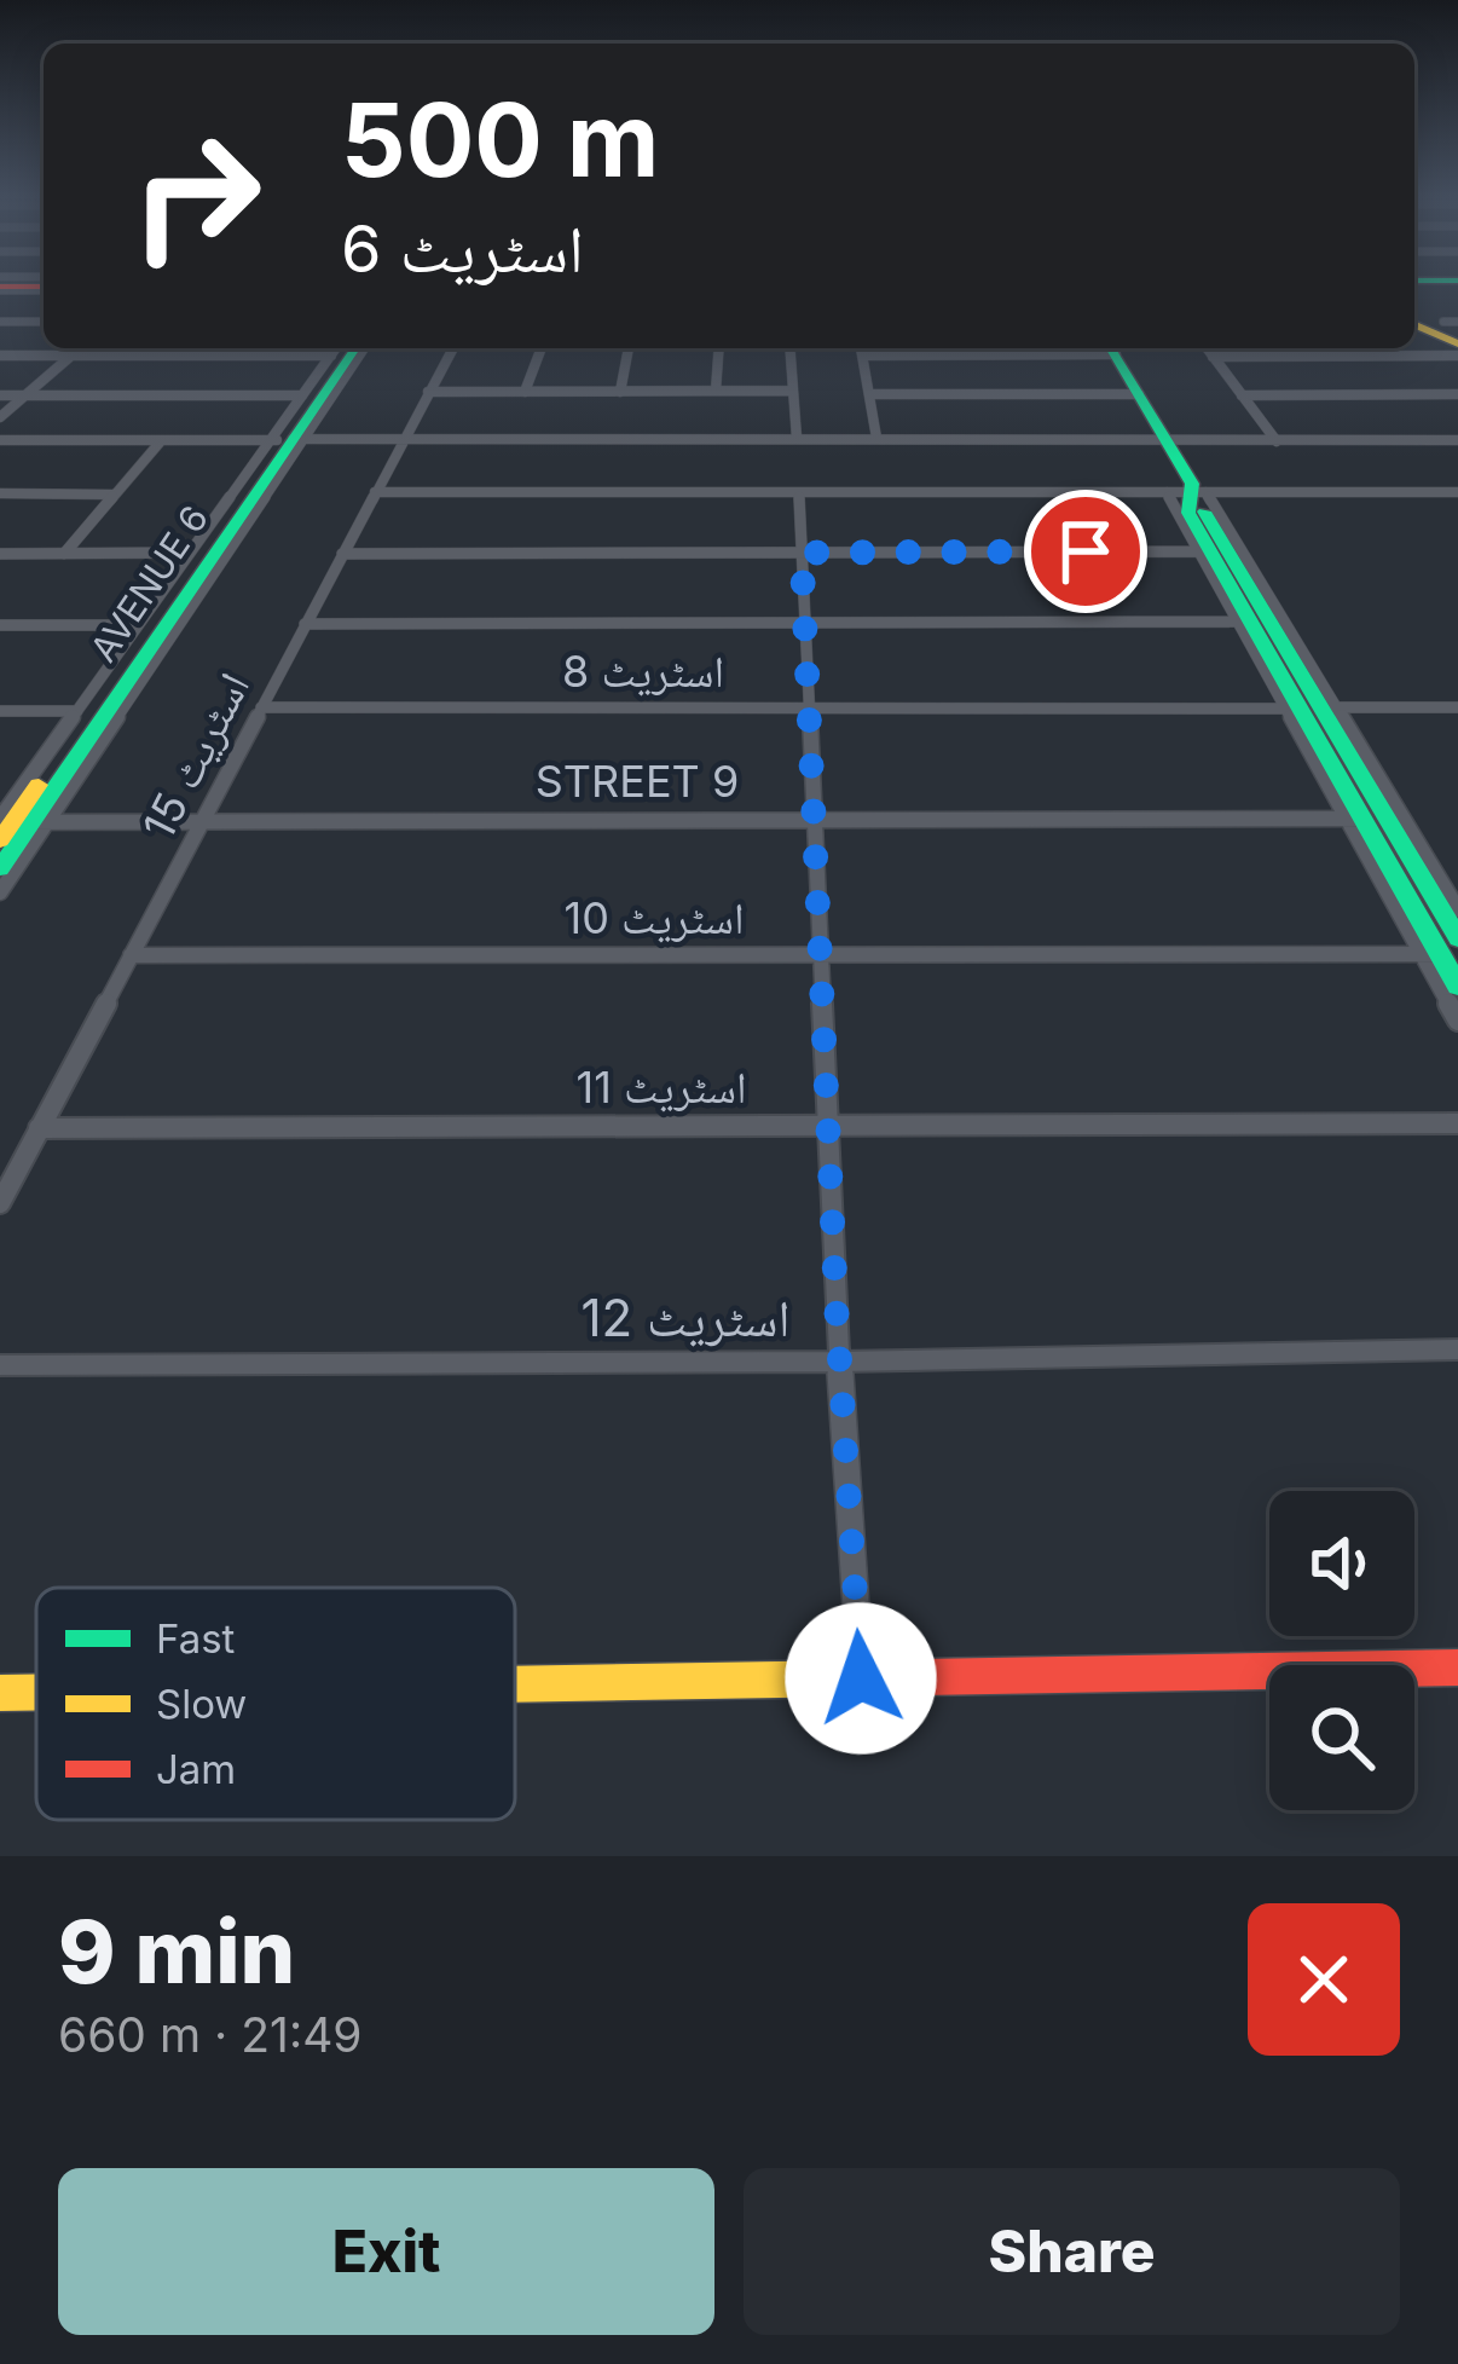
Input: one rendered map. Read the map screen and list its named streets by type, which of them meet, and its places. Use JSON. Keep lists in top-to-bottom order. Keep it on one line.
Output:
{"streets":{"main road":["AVENUE 6"],"street":["اسٹریٹ 8","اسٹریٹ 15","STREET 9","اسٹریٹ 10","اسٹریٹ 11","اسٹریٹ 12"]},"crossings":[["AVENUE 6","STREET 9"],["اسٹریٹ 8","اسٹریٹ 15"],["اسٹریٹ 15","STREET 9"],["اسٹریٹ 15","اسٹریٹ 10"],["اسٹریٹ 15","اسٹریٹ 11"]],"legend":["Fast","Slow","Jam"],"page":{"turn":["500 m","اسٹریٹ 6"],"heading":["9 min","660 m · 21:49"],"buttons":["Exit","Share"]}}
